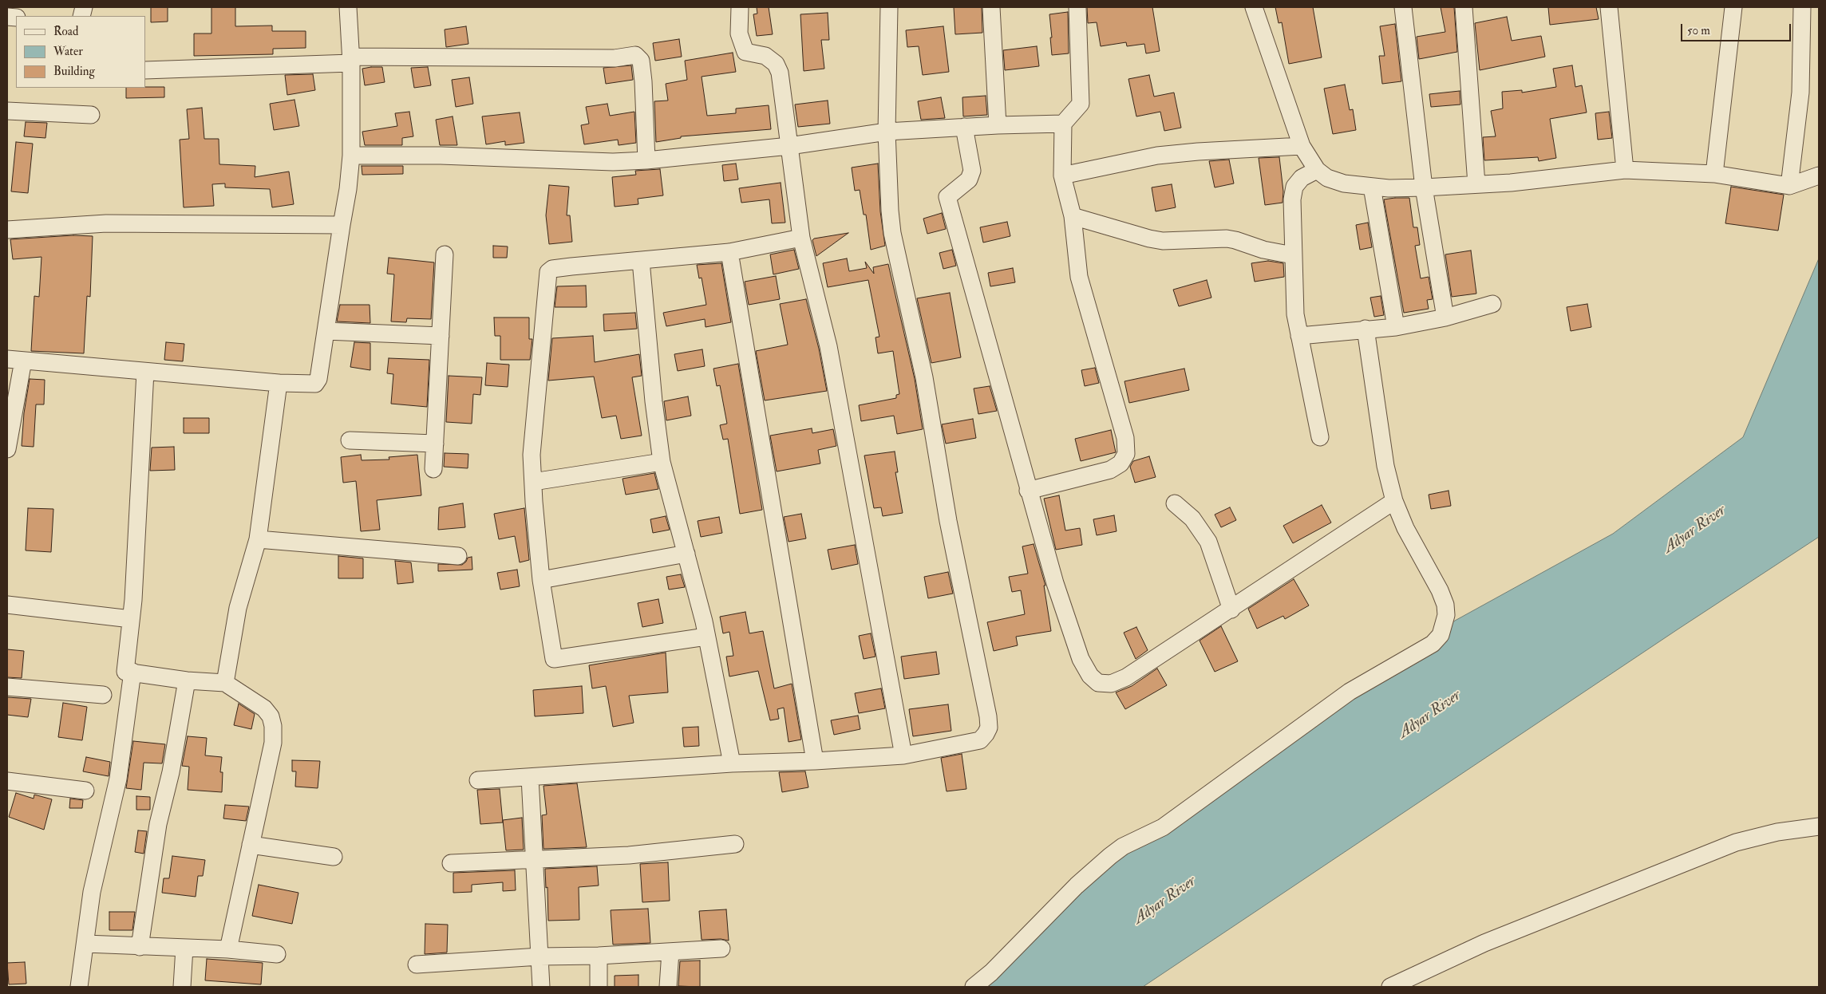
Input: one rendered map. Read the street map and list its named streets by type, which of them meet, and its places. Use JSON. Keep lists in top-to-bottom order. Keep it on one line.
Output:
{"water":["Adyar River"],"legend":["Road","Water","Building"],"scale_bar":"50 m"}
